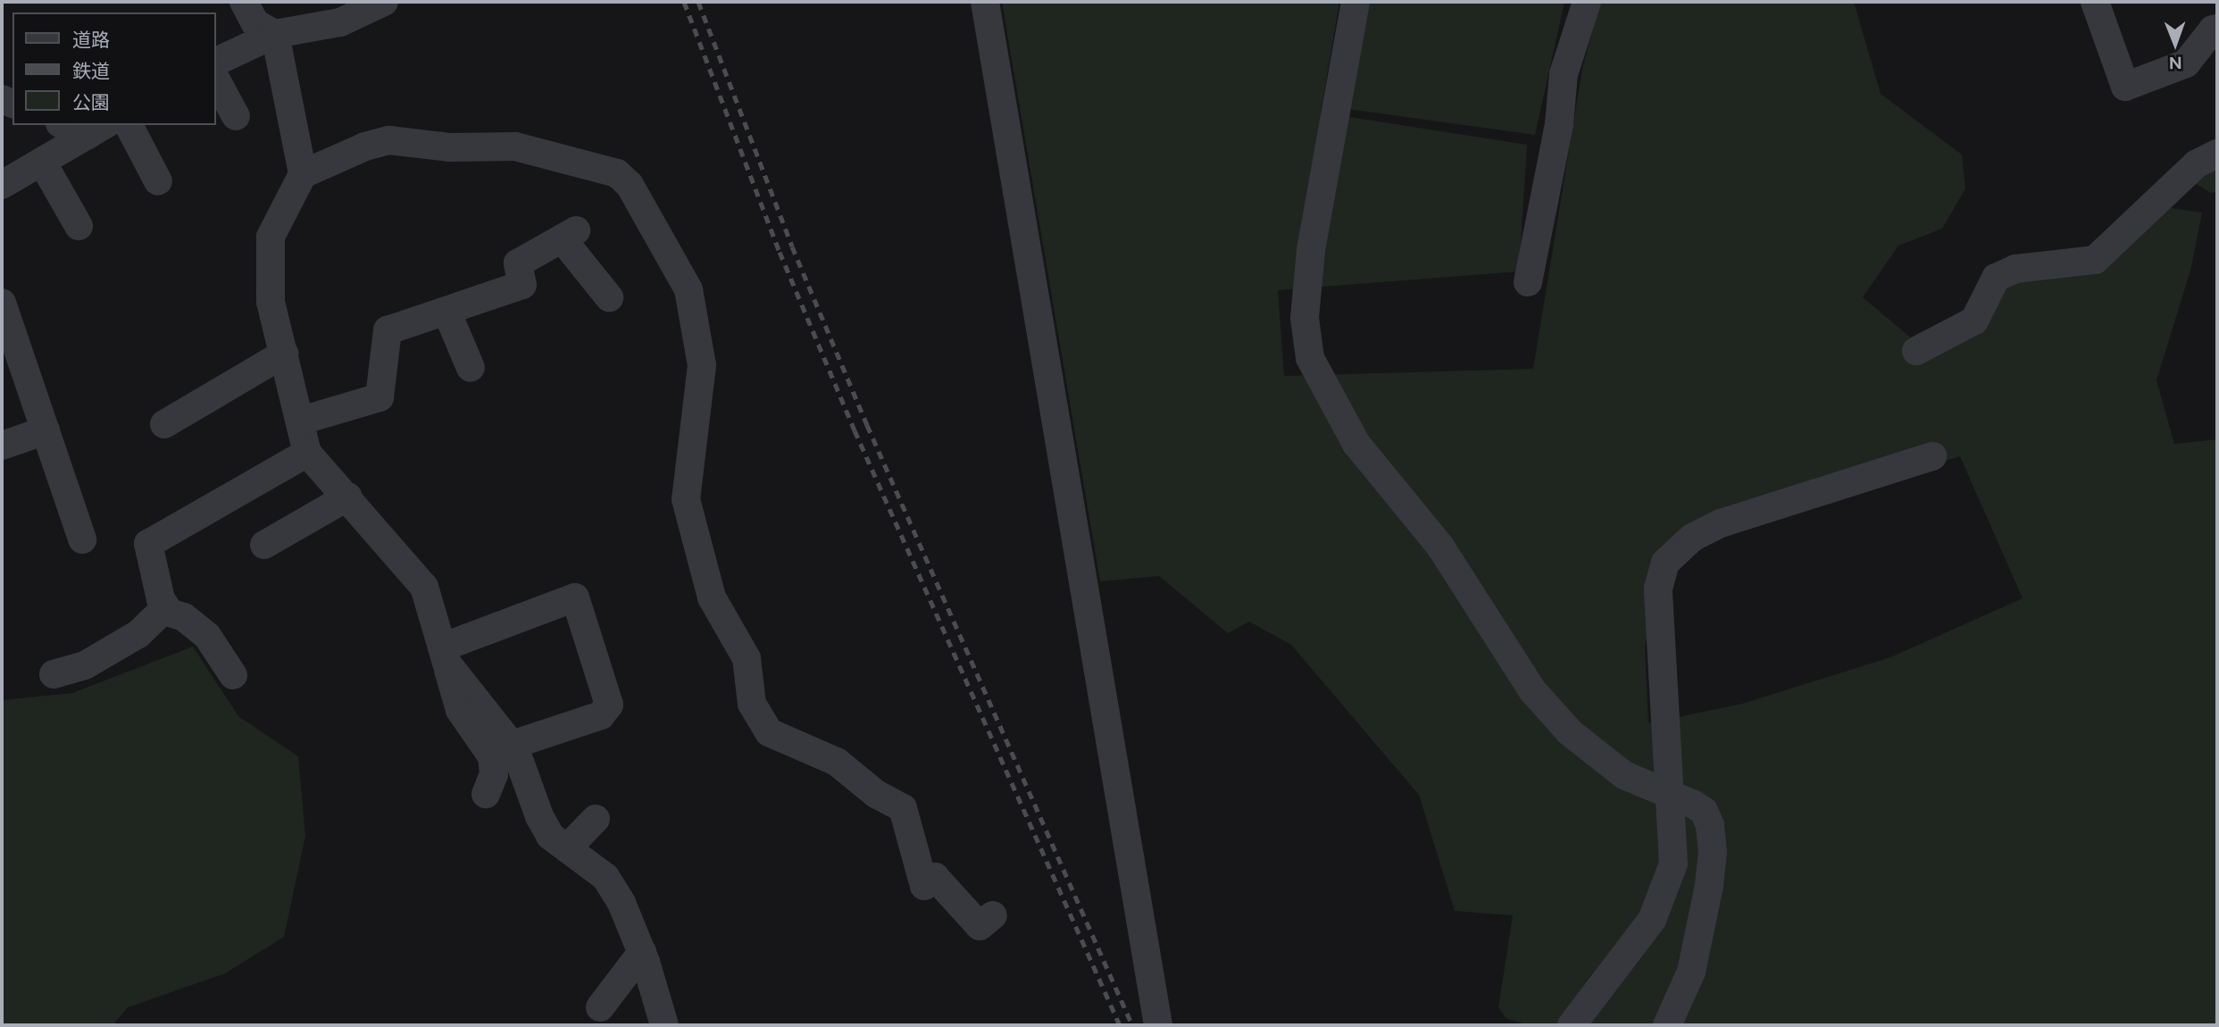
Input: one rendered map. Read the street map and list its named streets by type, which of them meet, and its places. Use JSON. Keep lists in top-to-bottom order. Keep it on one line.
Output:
{"legend":["道路","鉄道","公園"],"north":"bottom"}
